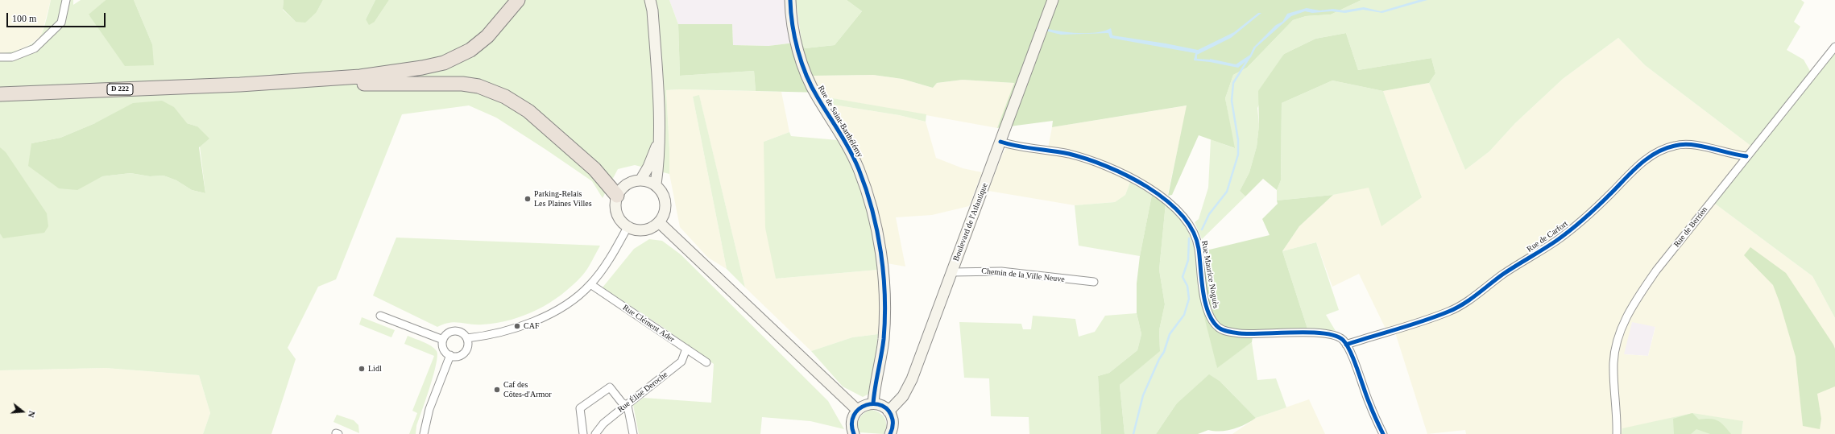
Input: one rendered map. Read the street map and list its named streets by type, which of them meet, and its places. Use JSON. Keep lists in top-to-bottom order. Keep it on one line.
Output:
{"streets":{"highway":["D 222"],"main road":["Rue de Saint-Barthélémy","Boulevard de l'Atlantique"],"street":["Rue de Berrien","Rue de Carfort","Rue Maurice Noguès","Chemin de la Ville Neuve","Rue Clément Ader","Rue Élise Deroche"]},"crossings":[["Boulevard de l'Atlantique","Rue Maurice Noguès"],["Boulevard de l'Atlantique","Chemin de la Ville Neuve"],["Rue de Berrien","Rue de Carfort"],["Rue de Carfort","Rue Maurice Noguès"],["Rue Clément Ader","Rue Élise Deroche"]],"places":["Parking-Relais Les Plaines Villes","CAF","Lidl","Caf des Côtes-d'Armor"],"scale_bar":"100 m","north":"right"}
